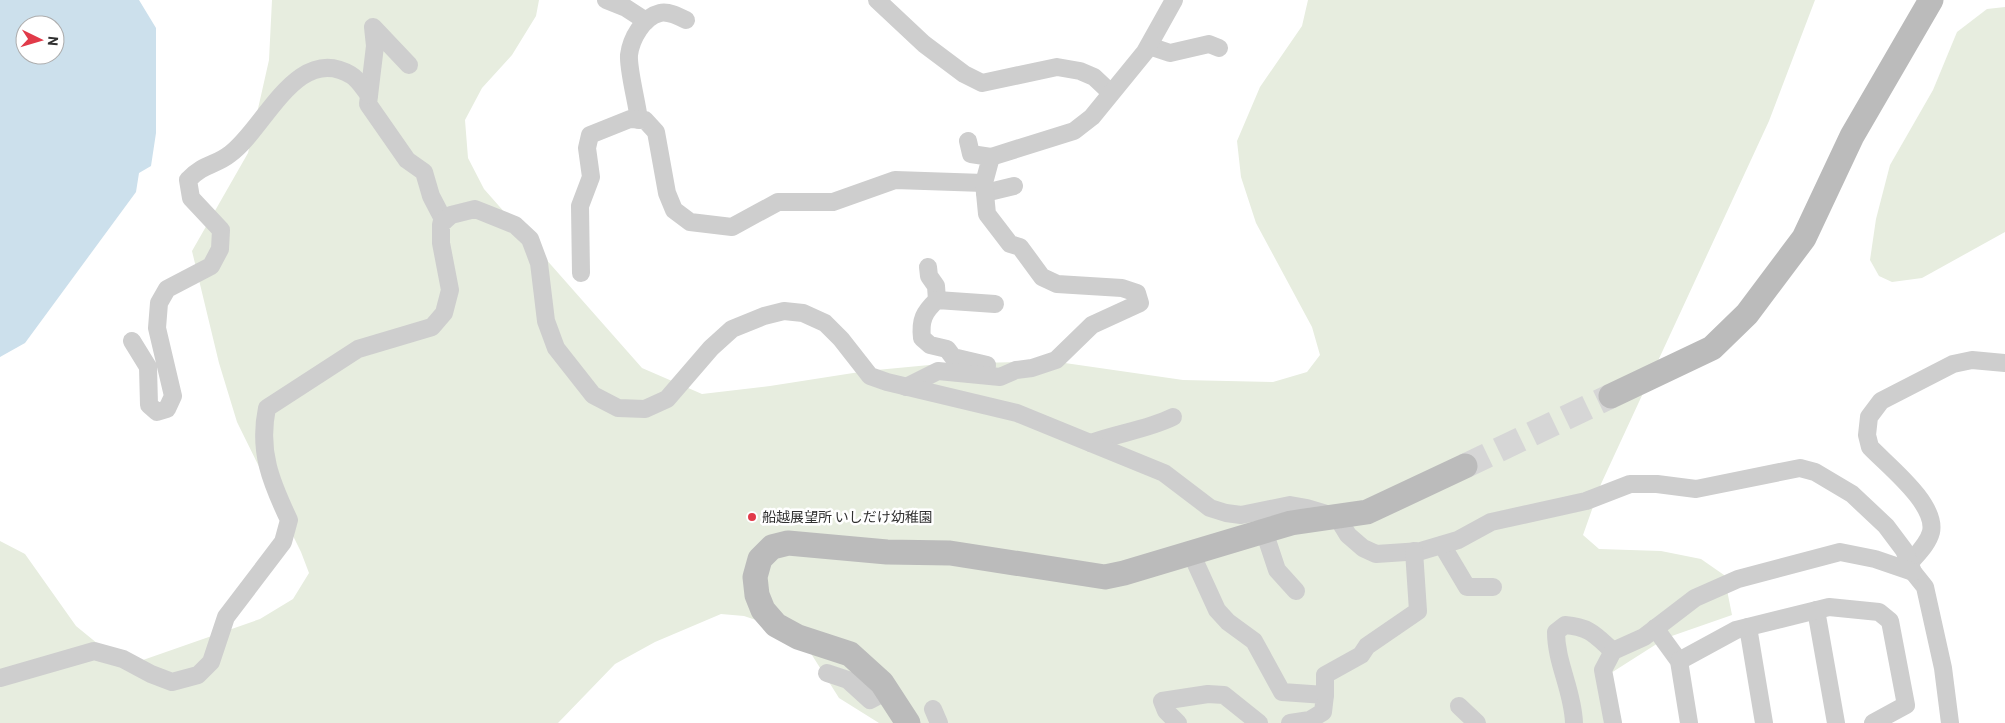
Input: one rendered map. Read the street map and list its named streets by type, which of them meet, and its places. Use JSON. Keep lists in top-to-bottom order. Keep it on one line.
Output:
{"places":["船越展望所 いしだけ幼稚園"],"north":"right"}
